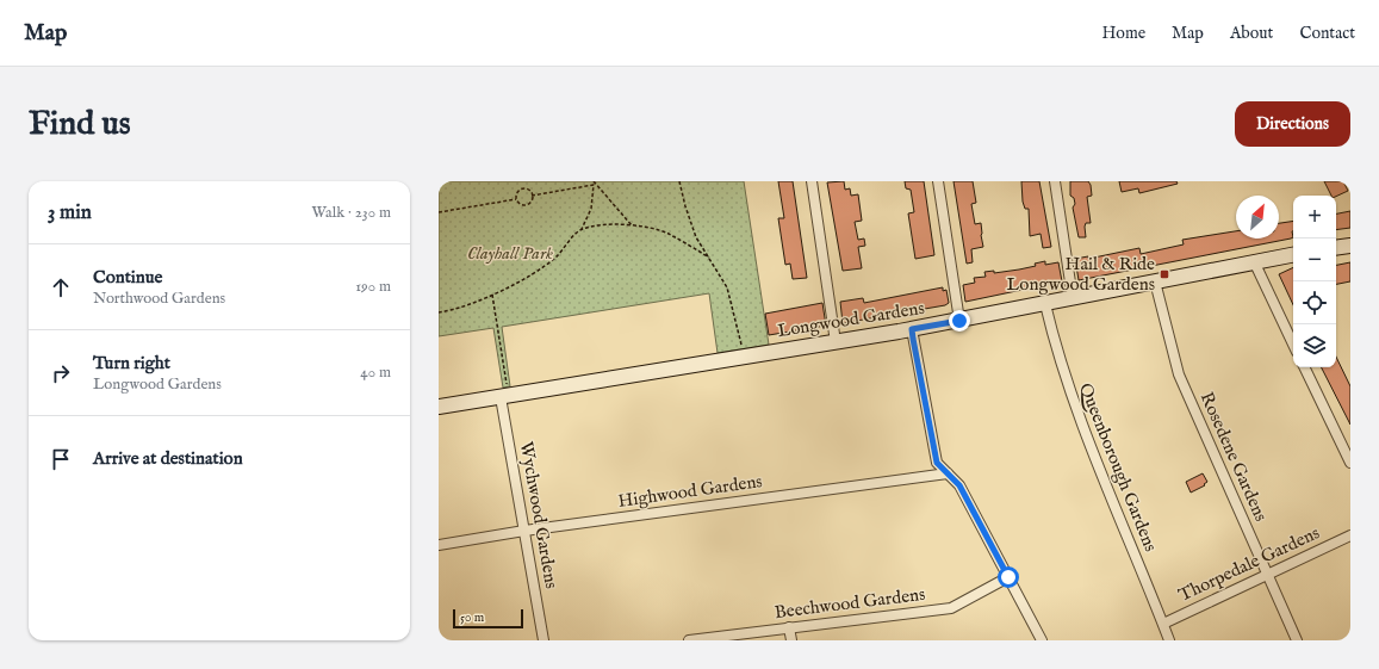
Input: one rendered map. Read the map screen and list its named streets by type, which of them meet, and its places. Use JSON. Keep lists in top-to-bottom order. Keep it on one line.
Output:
{"streets":{"street":["Longwood Gardens","Rosedene Gardens","Queenborough Gardens","Highwood Gardens","Wychwood Gardens","Thorpedale Gardens","Beechwood Gardens"]},"crossings":[["Longwood Gardens","Rosedene Gardens"],["Longwood Gardens","Queenborough Gardens"],["Longwood Gardens","Wychwood Gardens"],["Rosedene Gardens","Thorpedale Gardens"],["Queenborough Gardens","Thorpedale Gardens"],["Highwood Gardens","Wychwood Gardens"]],"parks":["Clayhall Park"],"places":{"transit":["Hail & Ride Longwood Gardens"]},"scale_bar":"50 m","north":"top right","page":{"header":"Map","nav":["Home","Map","About","Contact"],"buttons":"Directions","title":"Find us","heading":["3 min","Walk · 230 m"],"map_buttons":["+","−"],"list":[["Continue","Northwood Gardens","190 m"],["Turn right","Longwood Gardens","40 m"],"Arrive at destination"],"scale":"50 m"}}
